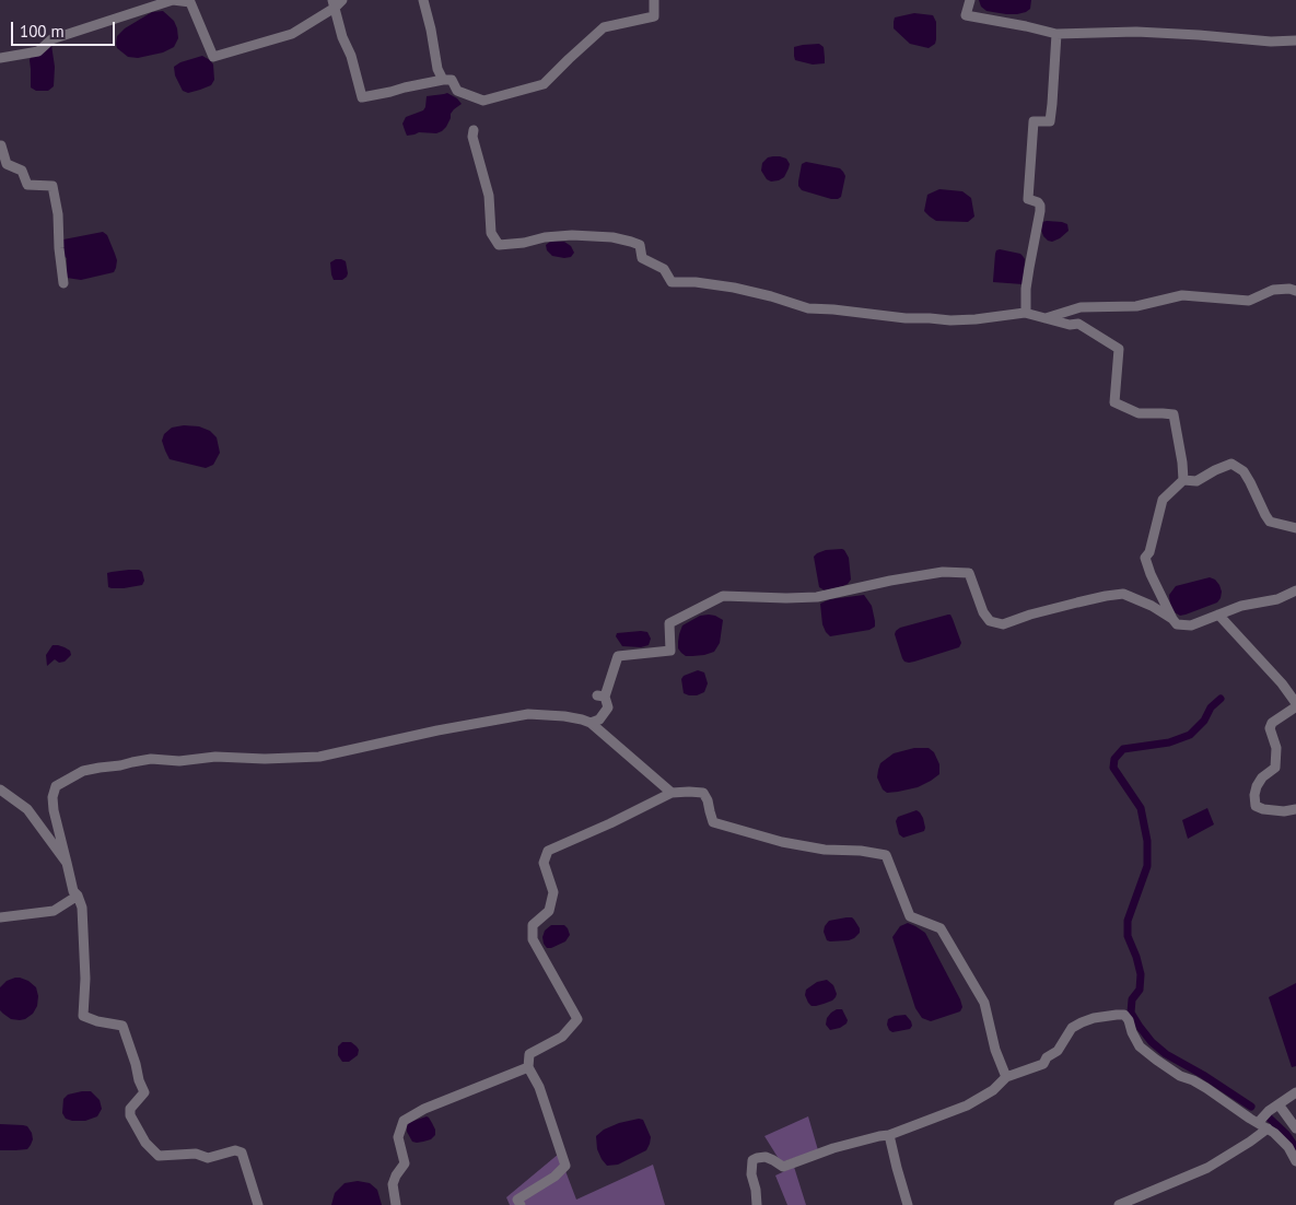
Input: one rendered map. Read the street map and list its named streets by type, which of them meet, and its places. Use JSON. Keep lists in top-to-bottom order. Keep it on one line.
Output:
{"scale_bar":"100 m"}
